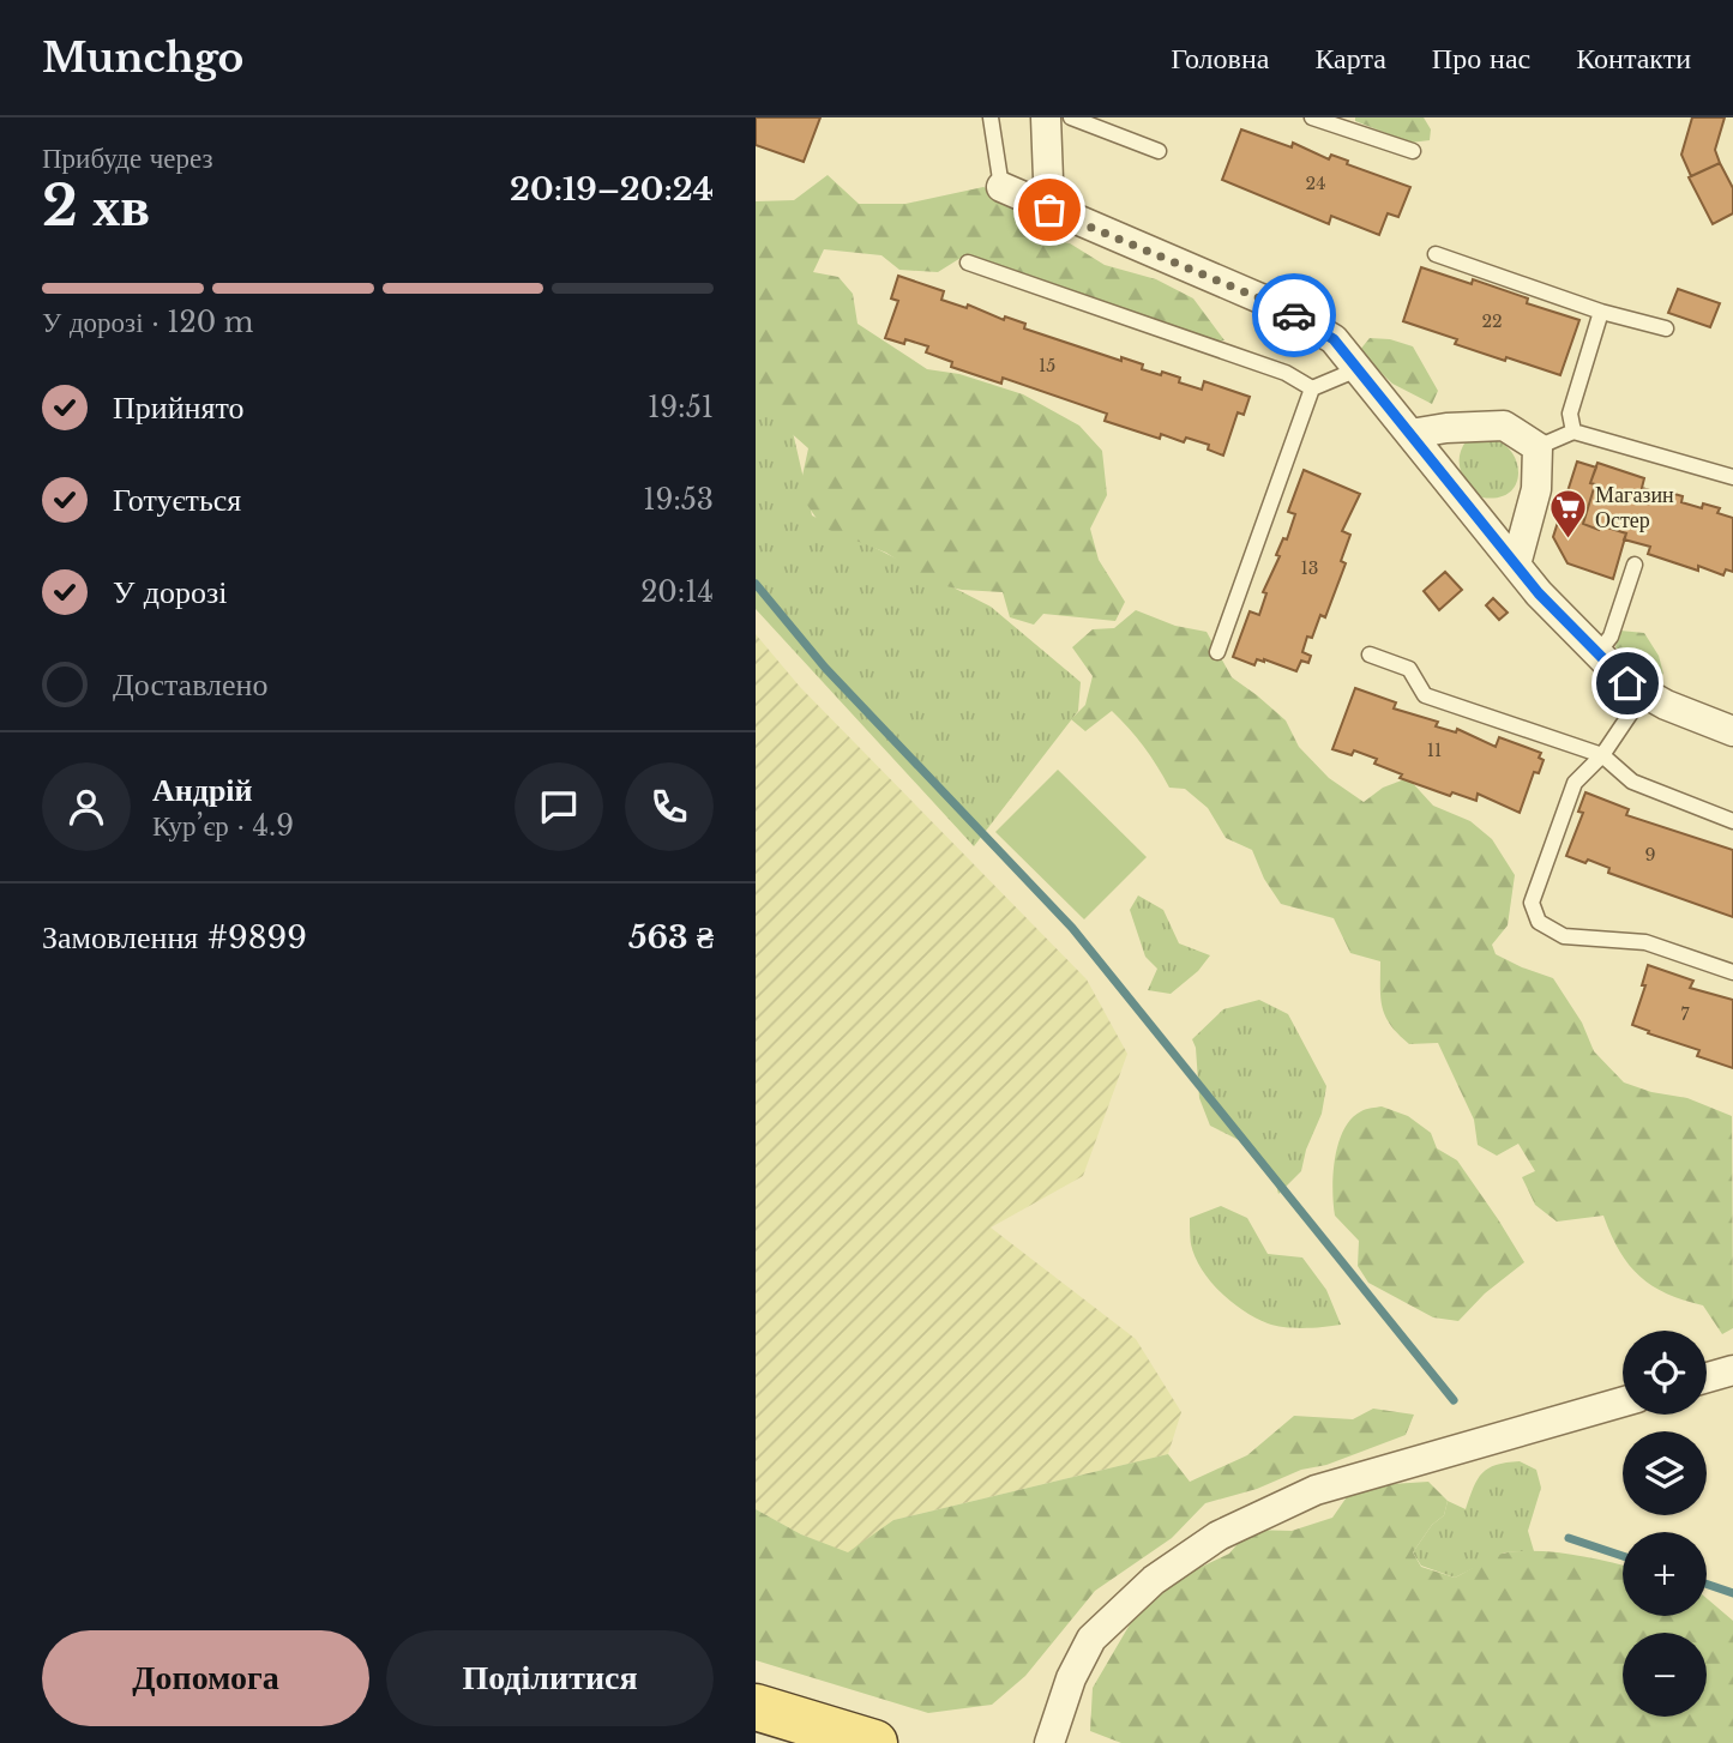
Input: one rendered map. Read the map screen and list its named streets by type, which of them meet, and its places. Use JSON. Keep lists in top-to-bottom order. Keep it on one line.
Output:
{"places":{"supermarket":["Магазин Остер"]},"house_numbers":["24","22","15","13","11","9","7"],"page":{"header":"Munchgo","nav":["Головна","Карта","Про нас","Контакти"],"heading":["2 хв","Прибуде через","20:19–20:24"],"panel":["Андрій","Кур’єр · 4.9","Замовлення #9899","563 ₴"],"bar":"У дорозі · 120 m","list":[["Прийнято","19:51"],["Готується","19:53"],["У дорозі","20:14"],"Доставлено"],"map_buttons":["+","−"],"buttons":["Допомога","Поділитися"]}}
